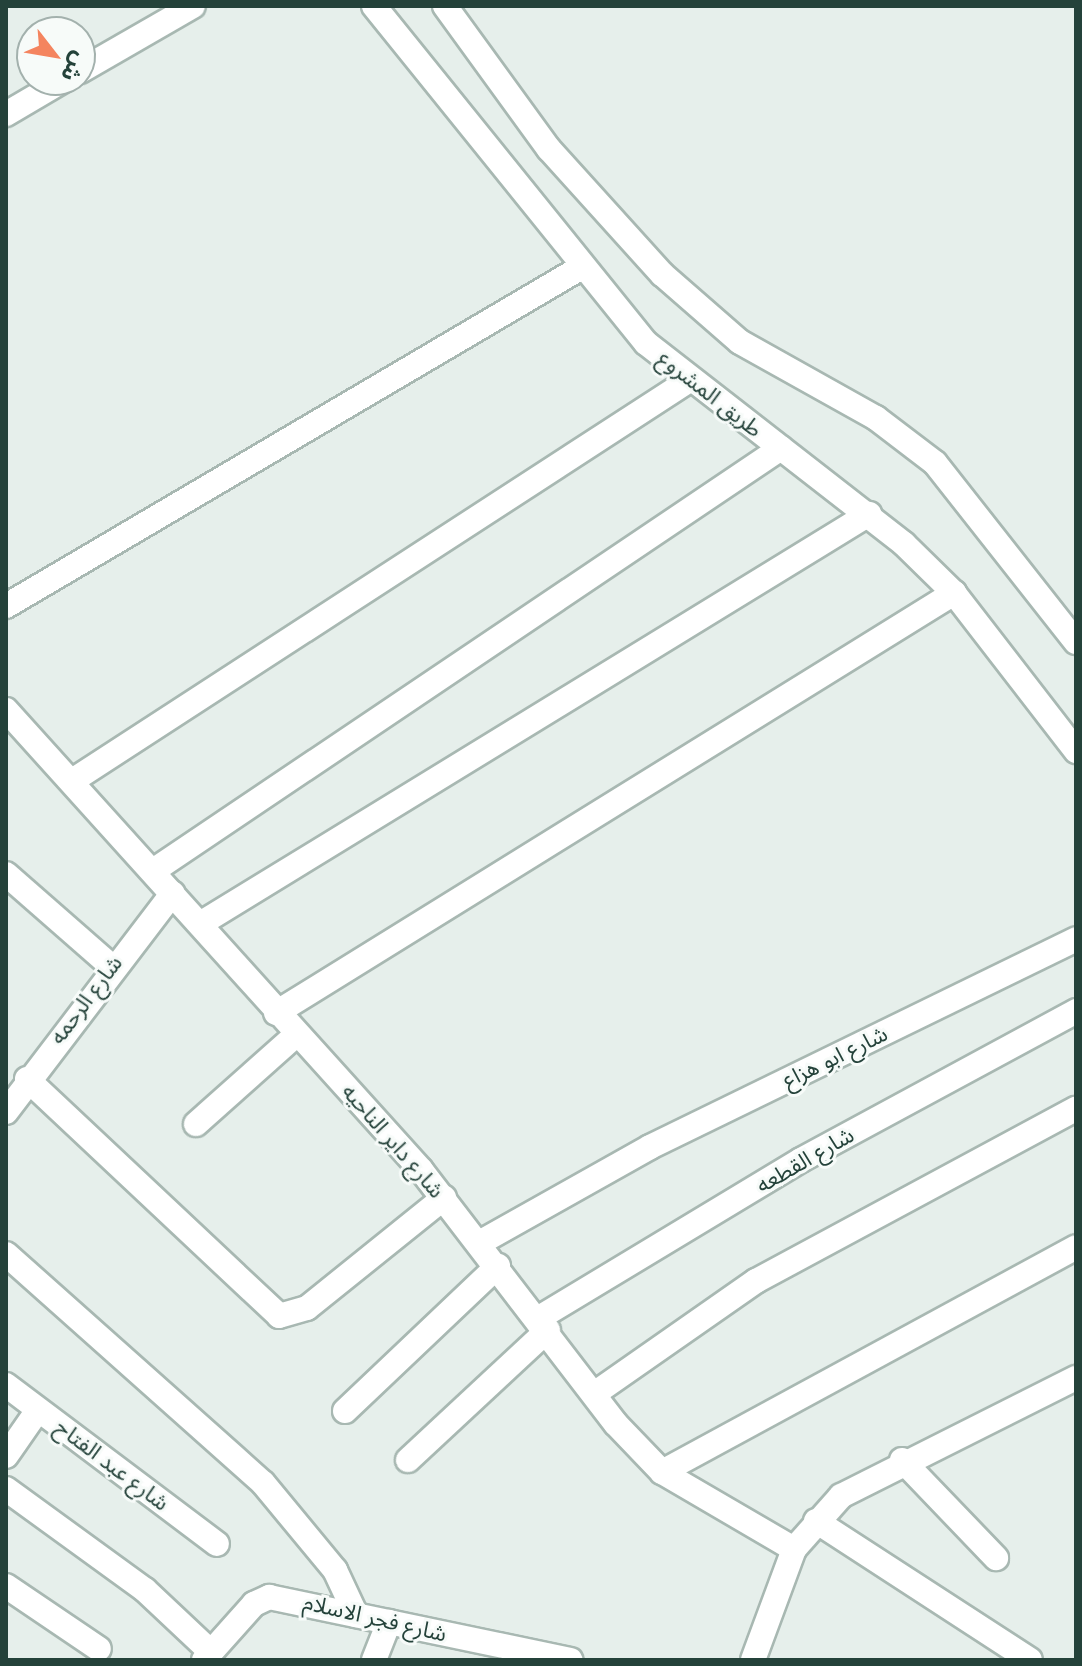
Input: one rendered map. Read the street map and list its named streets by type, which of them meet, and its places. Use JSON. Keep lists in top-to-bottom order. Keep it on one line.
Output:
{"streets":{"street":["طريق المشروع","شارع الرحمه","شارع ابو هزاع","شارع داير الناحيه","شارع القطعه","شارع عبد الفتاح","شارع فجر الاسلام"]},"crossings":[["شارع الرحمه","شارع داير الناحيه"],["شارع ابو هزاع","شارع داير الناحيه"],["شارع داير الناحيه","شارع القطعه"]],"north":"bottom right"}
